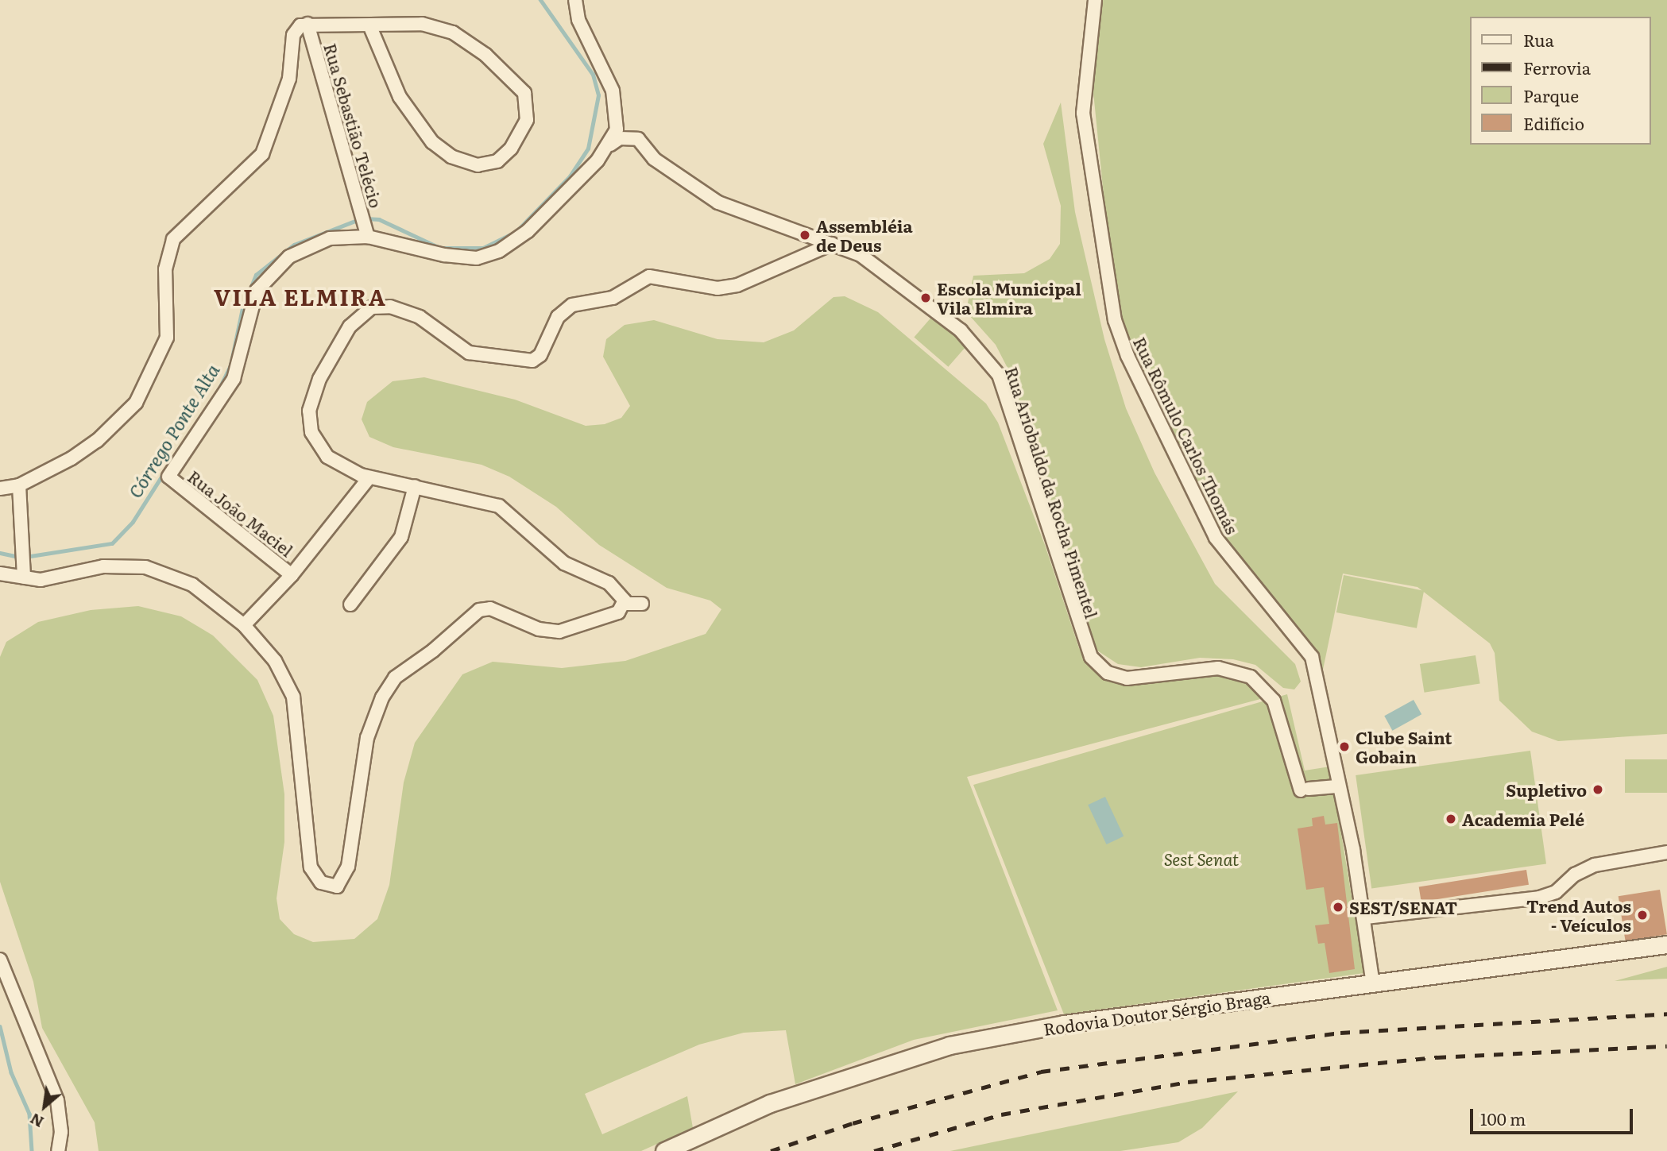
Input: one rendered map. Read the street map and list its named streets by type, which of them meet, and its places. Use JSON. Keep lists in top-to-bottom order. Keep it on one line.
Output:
{"streets":{"main road":["Rodovia Doutor Sérgio Braga"],"street":["Rua Sebastião Telécio","Rua Rômulo Carlos Thomás","Rua Ariobaldo da Rocha Pimentel","Rua João Maciel"]},"crossings":[["Rua Sebastião Telécio","Rua João Maciel"],["Rua Rômulo Carlos Thomás","Rua Ariobaldo da Rocha Pimentel"],["Rua Rômulo Carlos Thomás","Rodovia Doutor Sérgio Braga"]],"districts":["VILA ELMIRA"],"water":["Córrego Ponte Alta"],"parks":["Sest Senat"],"places":["Assembléia de Deus","Escola Municipal Vila Elmira","Clube Saint Gobain","Supletivo","Academia Pelé","SEST/SENAT","Trend Autos - Veículos"],"legend":["Rua","Ferrovia","Parque","Edifício"],"scale_bar":"100 m","north":"bottom left"}
